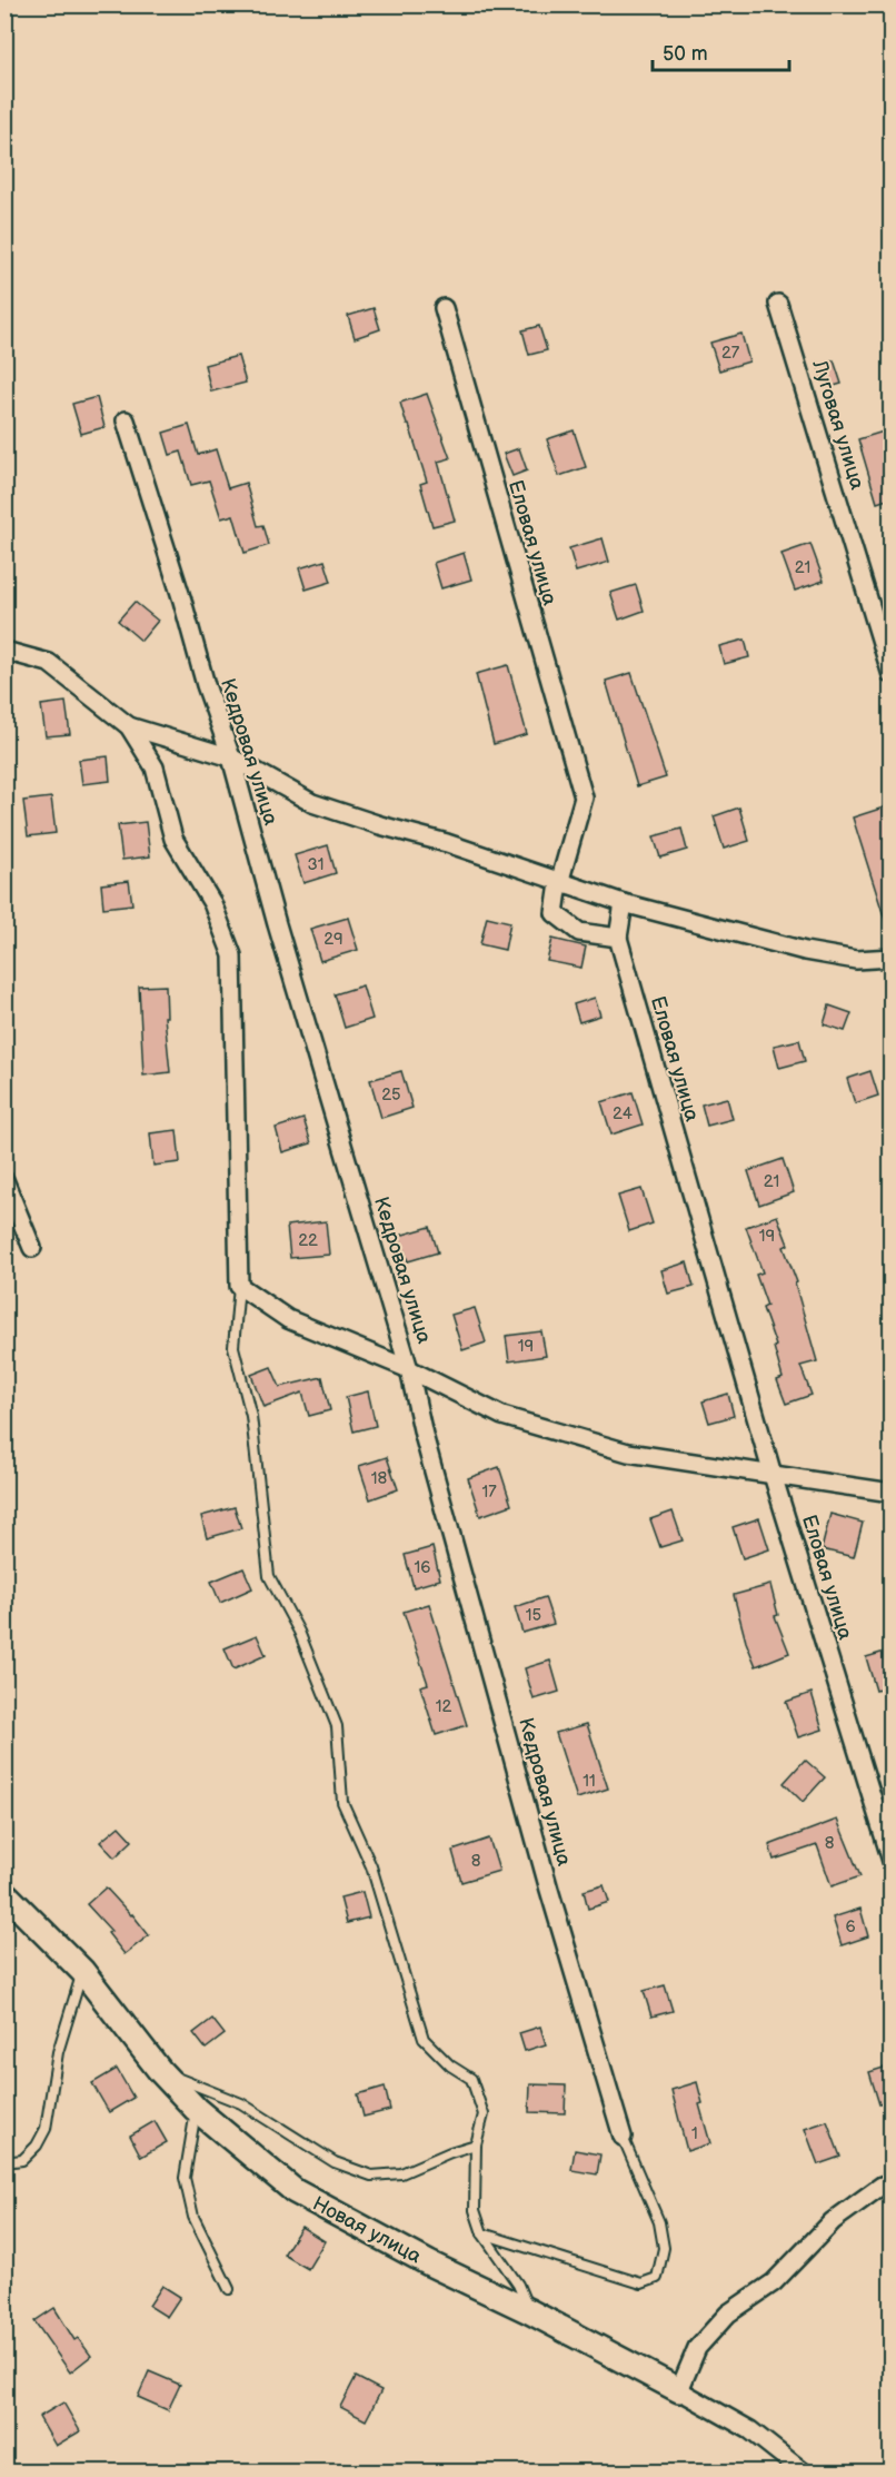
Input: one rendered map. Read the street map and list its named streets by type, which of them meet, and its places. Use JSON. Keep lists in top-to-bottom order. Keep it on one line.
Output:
{"streets":{"street":["Луговая улица","Еловая улица","Кедровая улица","Новая улица"]},"house_numbers":["27","21","31","29","25","24","21","19","22","19","18","17","16","15","12","11","8","8","6","1"],"scale_bar":"50 m"}
